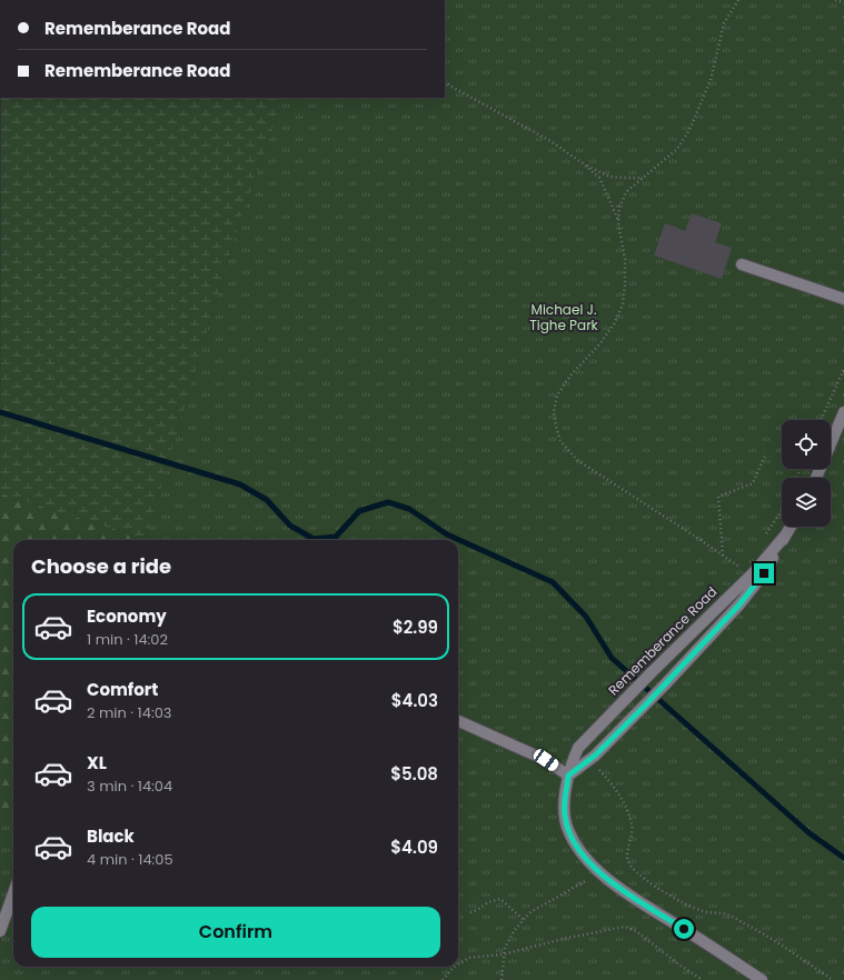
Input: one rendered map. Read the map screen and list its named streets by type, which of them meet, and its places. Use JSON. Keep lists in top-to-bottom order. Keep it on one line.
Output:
{"streets":{"street":["Rememberance Road"]},"parks":["Michael J. Tighe Park"],"page":{"banner":["Rememberance Road","Rememberance Road"],"heading":"Choose a ride","list":[{"name":"Economy","note":"1 min · 14:02","value":"$2.99"},{"name":"Comfort","note":"2 min · 14:03","value":"$4.03"},{"name":"XL","note":"3 min · 14:04","value":"$5.08"},{"name":"Black","note":"4 min · 14:05","value":"$4.09"}],"buttons":"Confirm"}}
